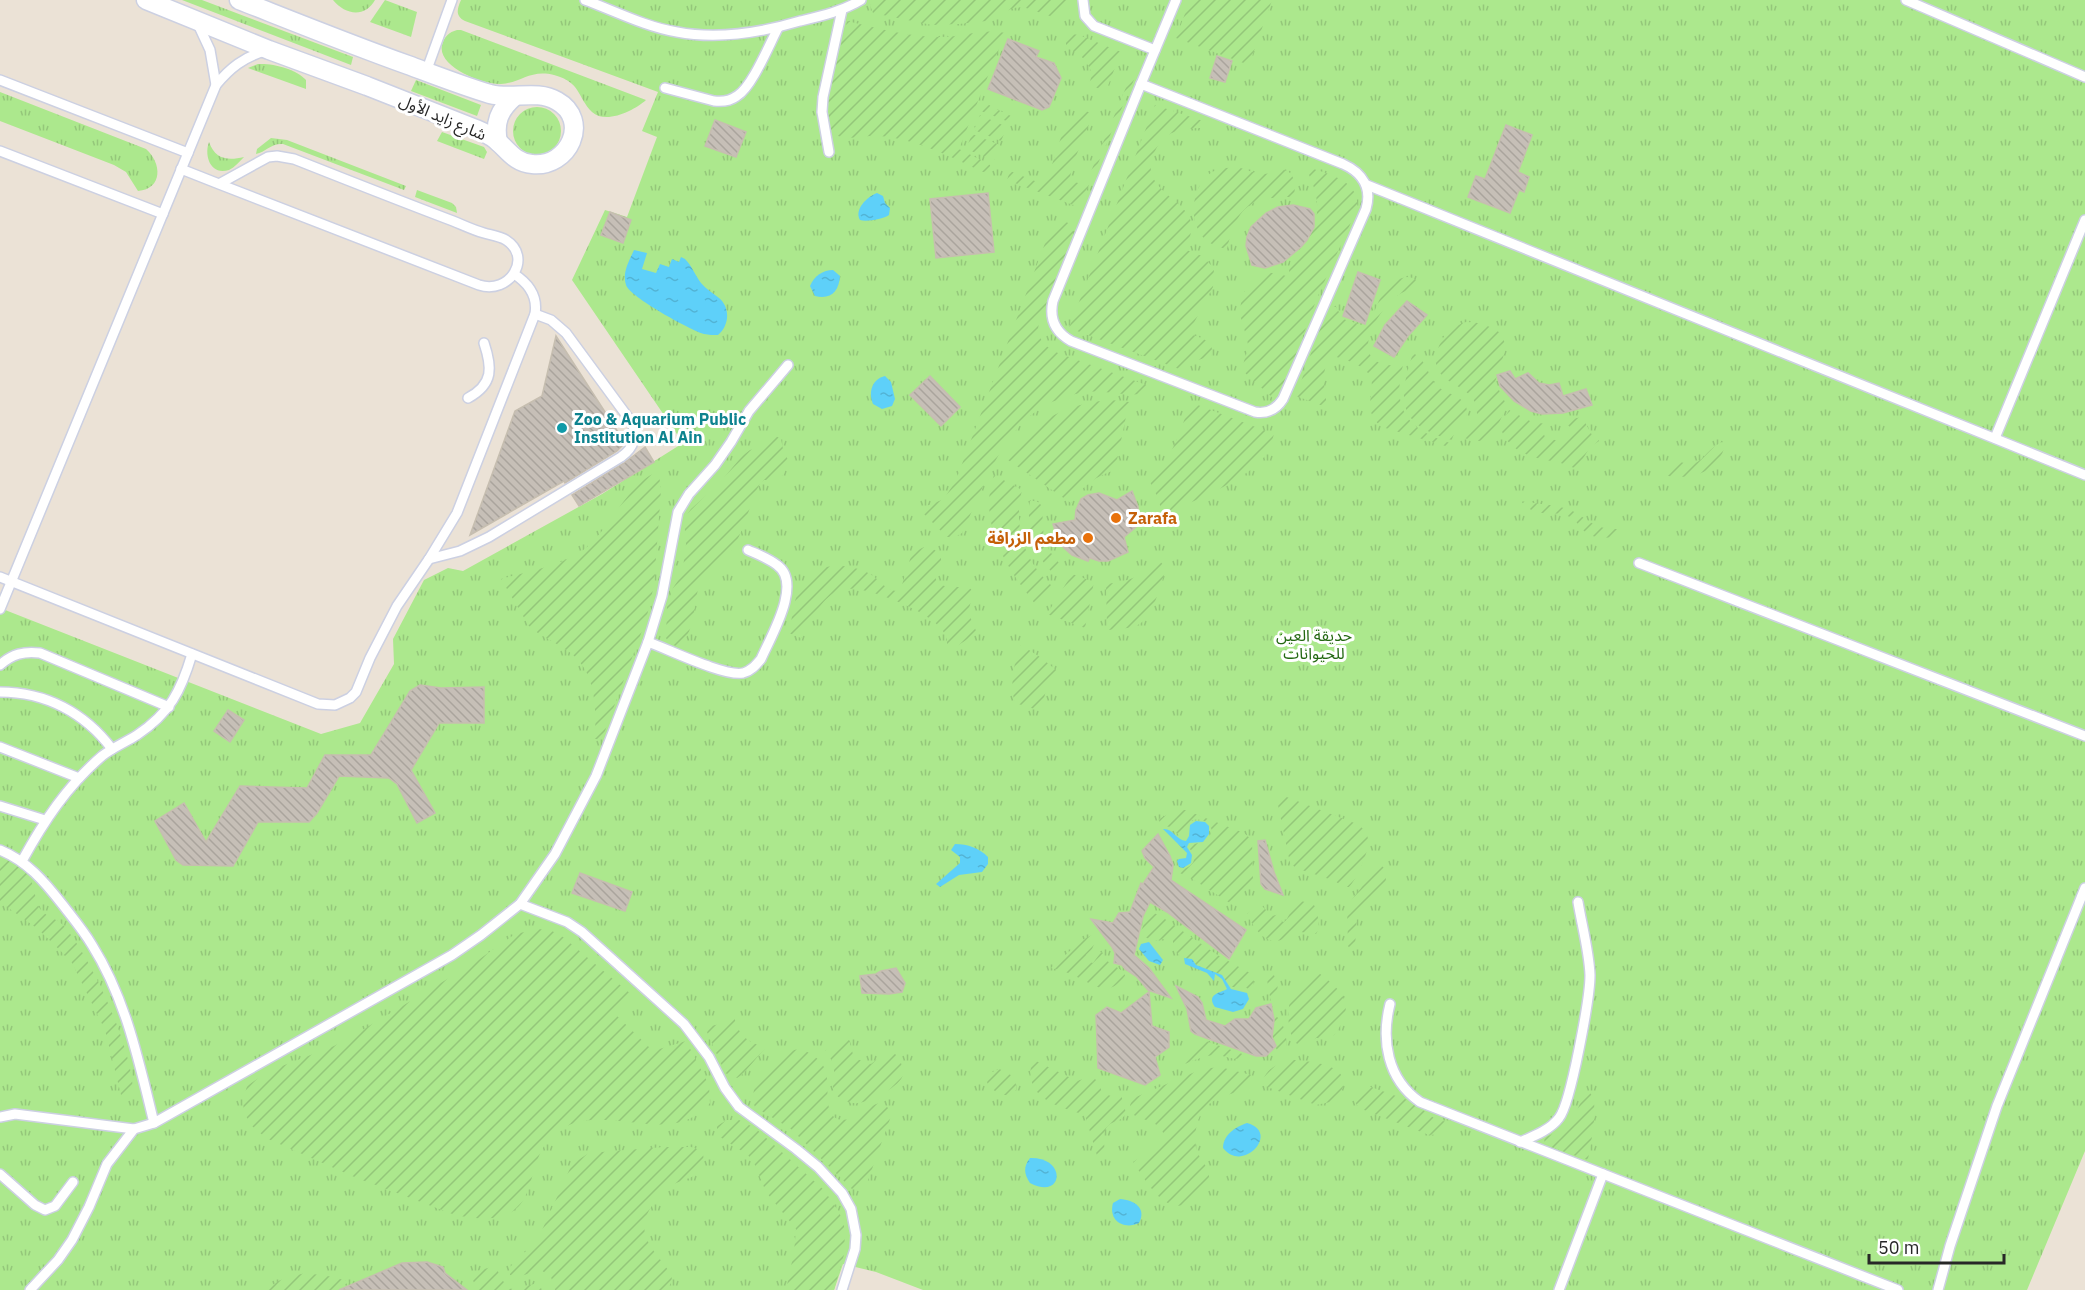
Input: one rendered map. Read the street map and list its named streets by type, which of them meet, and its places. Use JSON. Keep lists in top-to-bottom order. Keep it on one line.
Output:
{"streets":{"street":["شارع زايد الأول"]},"parks":["حديقة العين للحيوانات"],"places":["Zoo & Aquarium Public Institution Al Ain","Zarafa","مطعم الزرافة"],"scale_bar":"50 m"}
